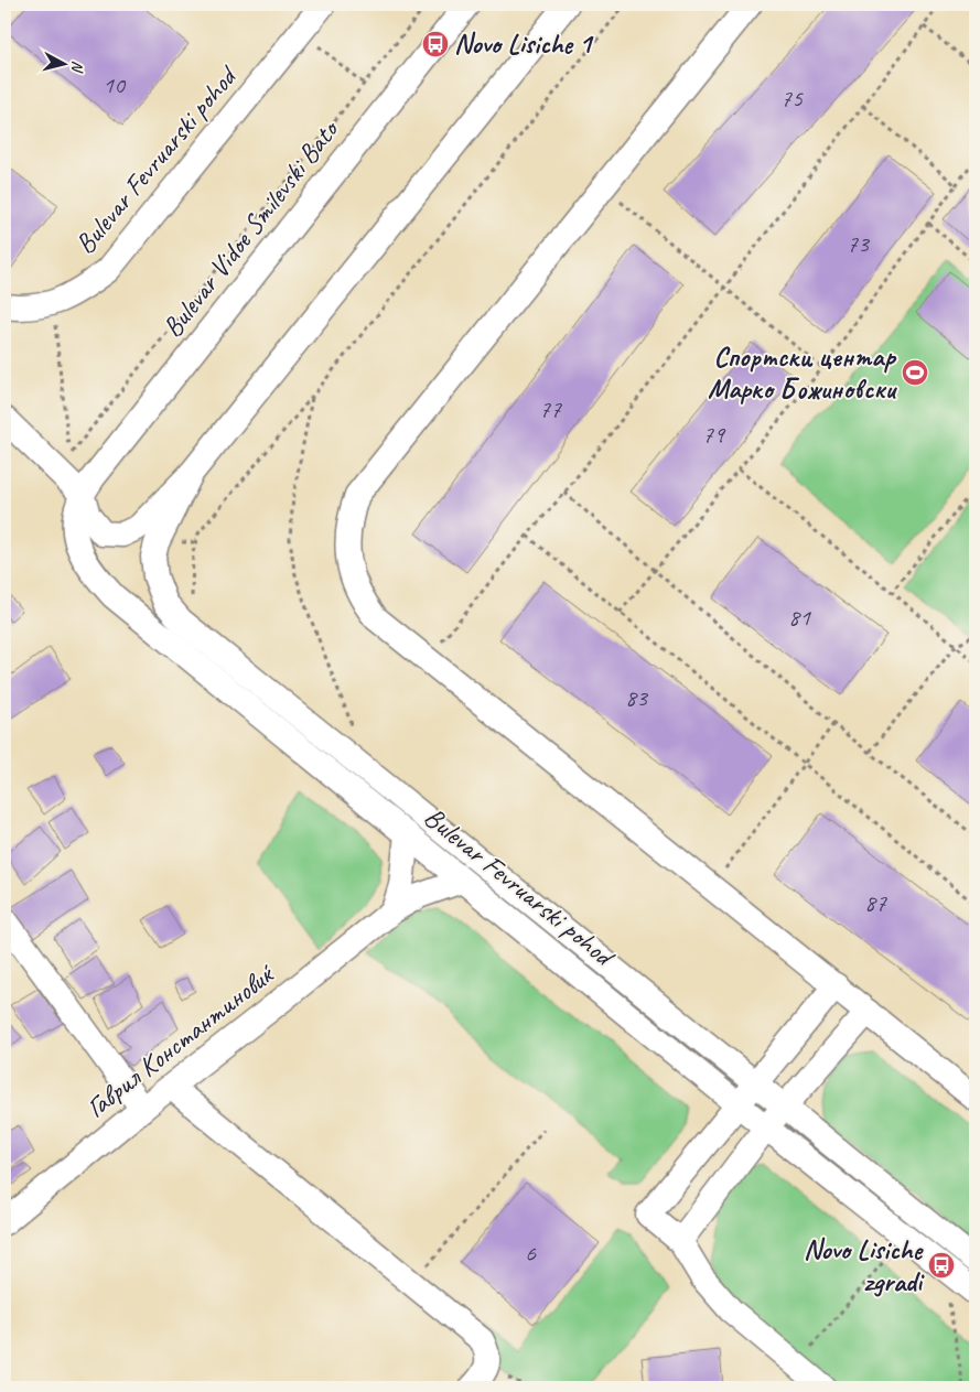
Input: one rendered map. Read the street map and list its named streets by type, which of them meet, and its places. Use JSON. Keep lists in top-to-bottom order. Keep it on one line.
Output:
{"streets":{"street":["Bulevar Fevruarski pohod","Bulevar Vidoe Smilevski Bato","Гаврил Константиновиќ"]},"crossings":[["Bulevar Fevruarski pohod","Bulevar Vidoe Smilevski Bato"],["Bulevar Fevruarski pohod","Гаврил Константиновиќ"]],"places":{"bus stop":["Novo Lisiche 1","Novo Lisiche zgradi"],"sports":["Спортски центар Марко Божиновски"]},"house_numbers":["10","75","73","77","79","81","83","87","6"],"north":"right"}
